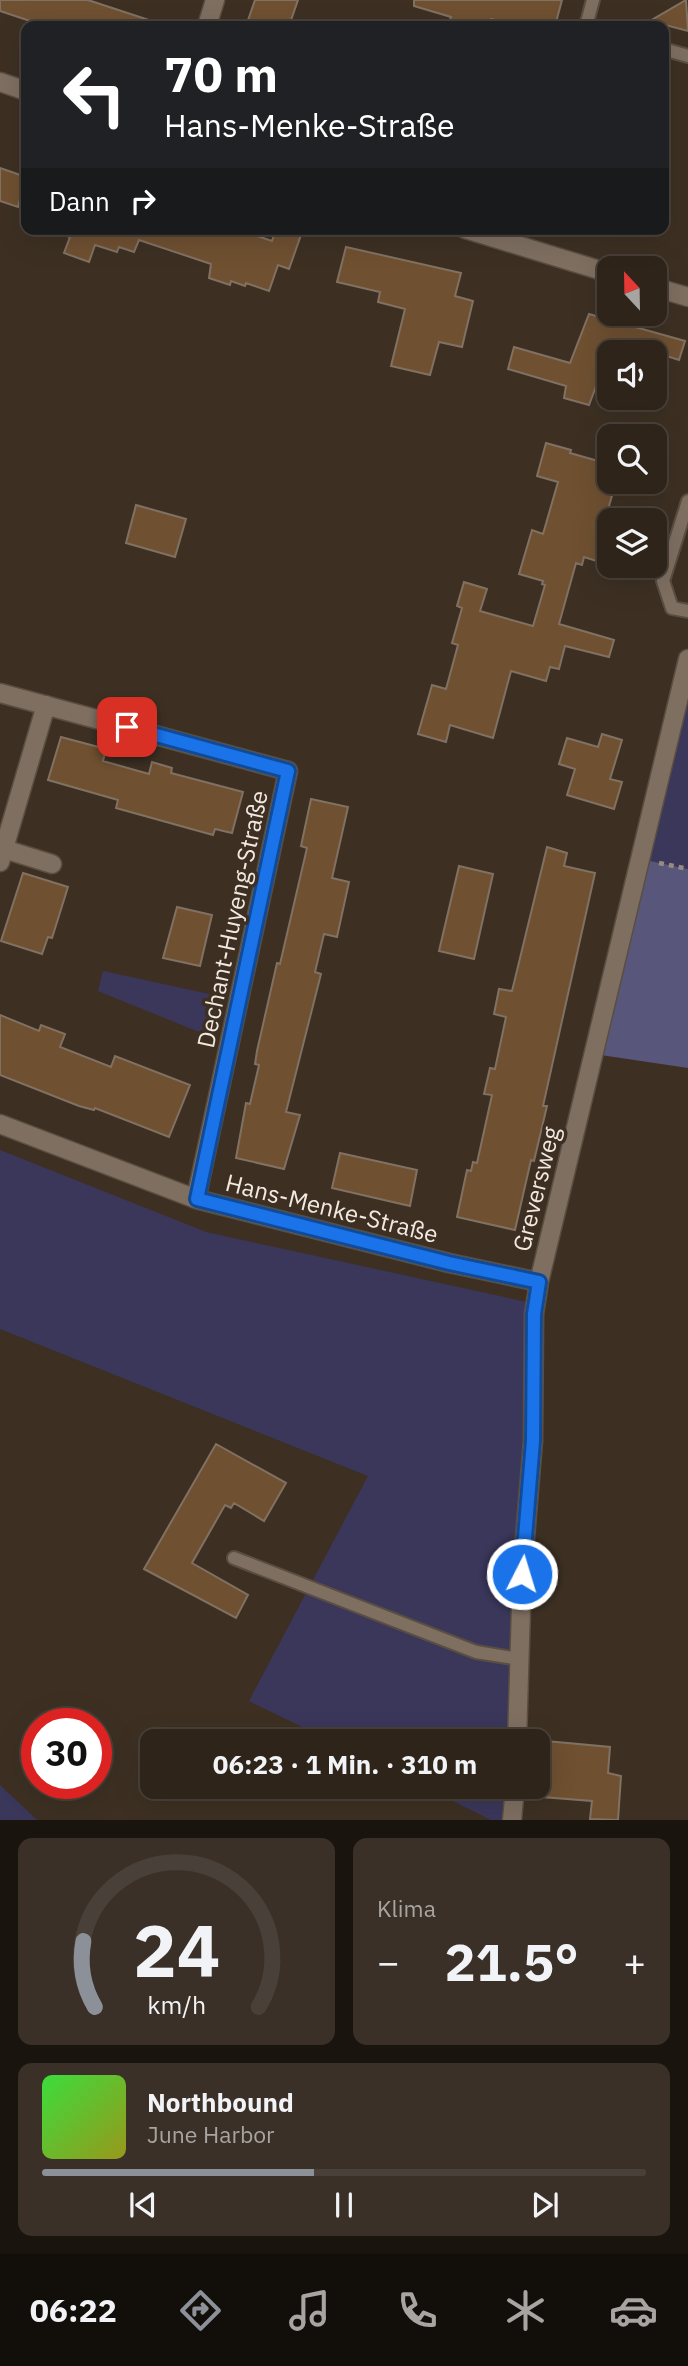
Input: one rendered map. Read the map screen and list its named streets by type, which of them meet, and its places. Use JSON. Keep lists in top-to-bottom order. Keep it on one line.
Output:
{"streets":{"street":["Dechant-Huyeng-Straße","Greversweg","Hans-Menke-Straße"]},"crossings":[["Dechant-Huyeng-Straße","Hans-Menke-Straße"],["Greversweg","Hans-Menke-Straße"]],"north":"top","page":{"turn":["70 m","Hans-Menke-Straße"],"then":"Dann","limit":"30","trip":"06:23 · 1 Min. · 310 m","tile":"Klima","heat":["−","21.5°","+"],"song":["Northbound","June Harbor"],"tabs":"06:22","gauge":["24","km/h"]}}
